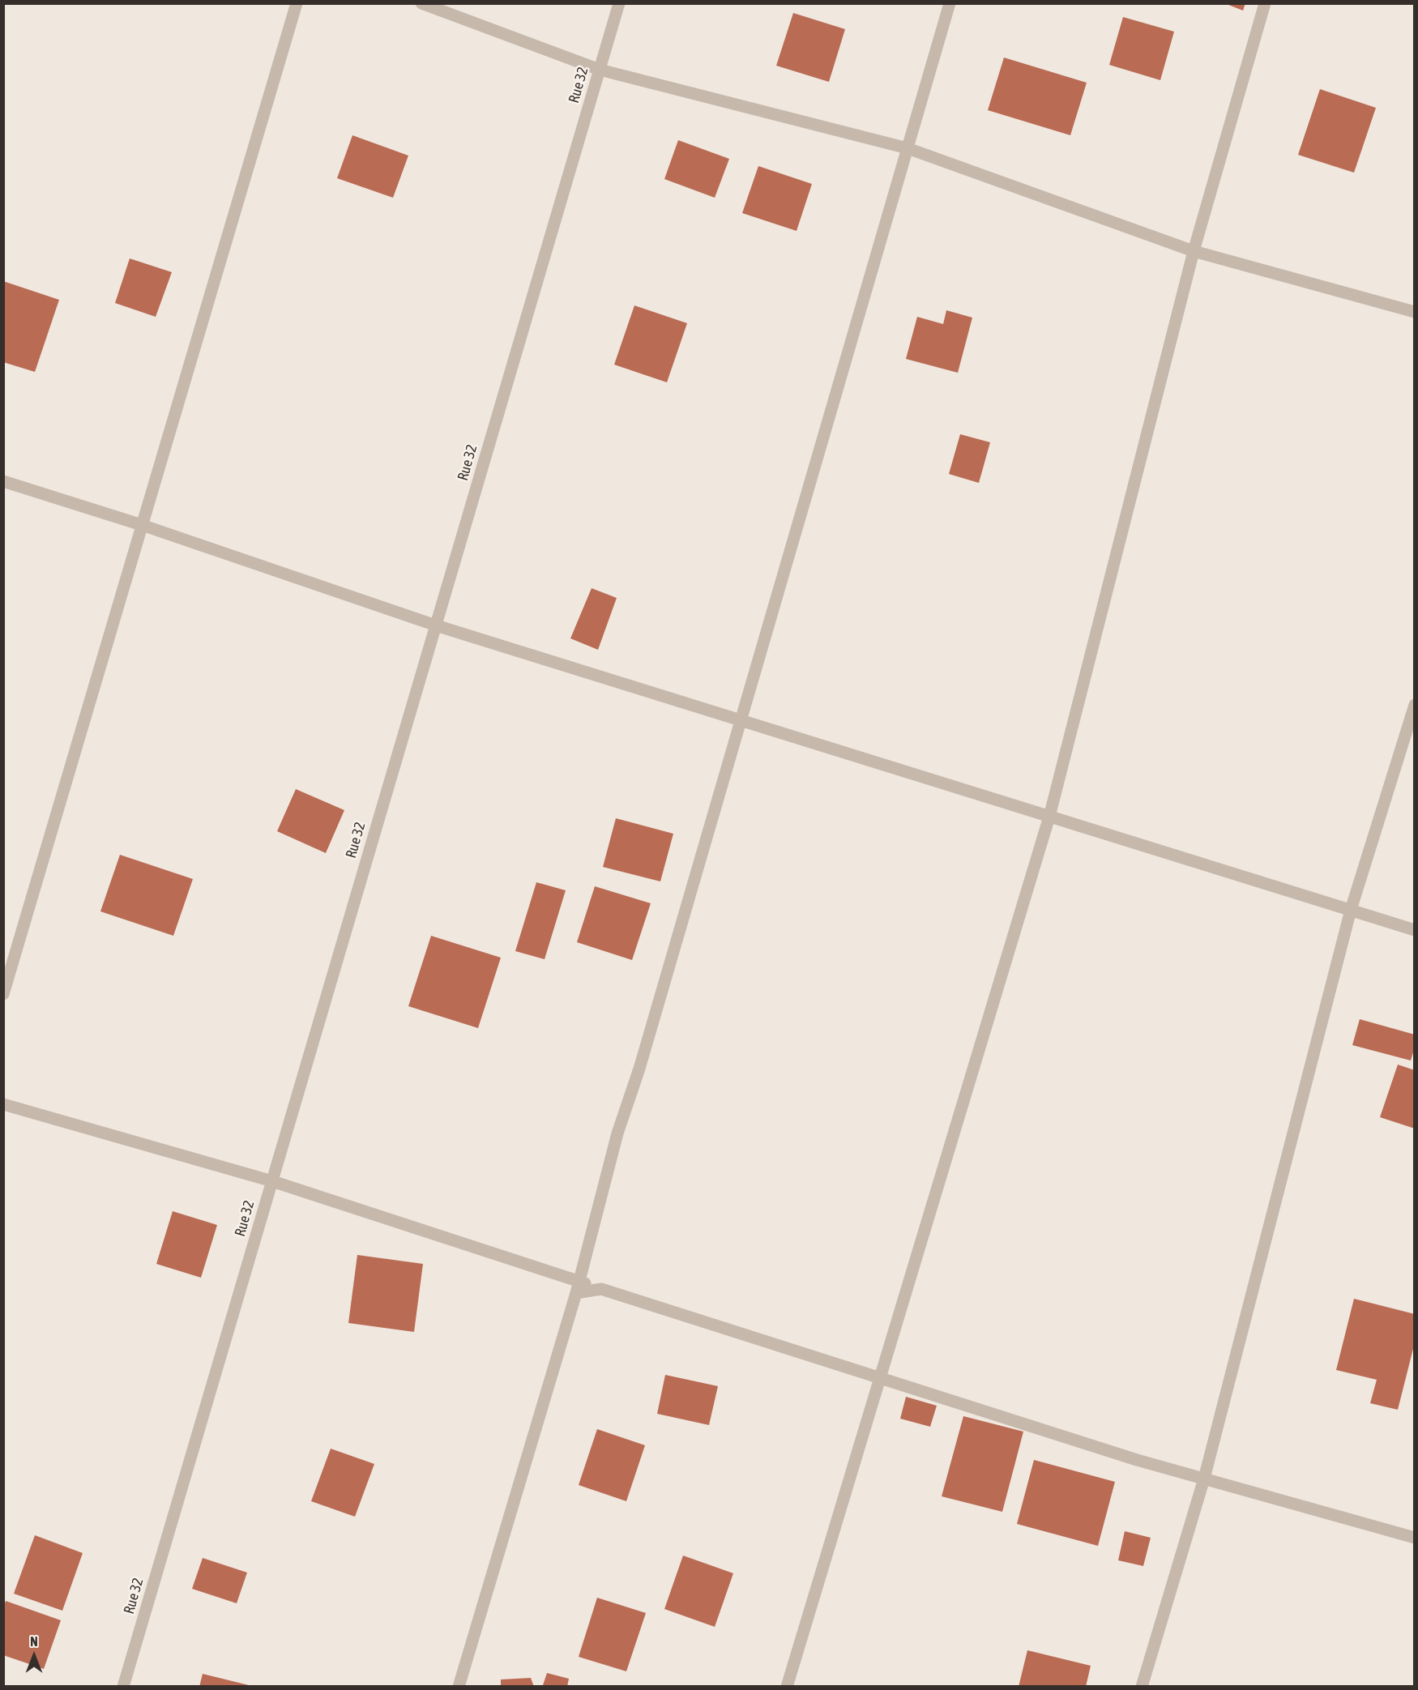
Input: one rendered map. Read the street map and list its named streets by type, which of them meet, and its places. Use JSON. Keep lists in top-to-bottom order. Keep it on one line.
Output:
{"streets":{"street":["Rue 32"]},"north":"top"}
